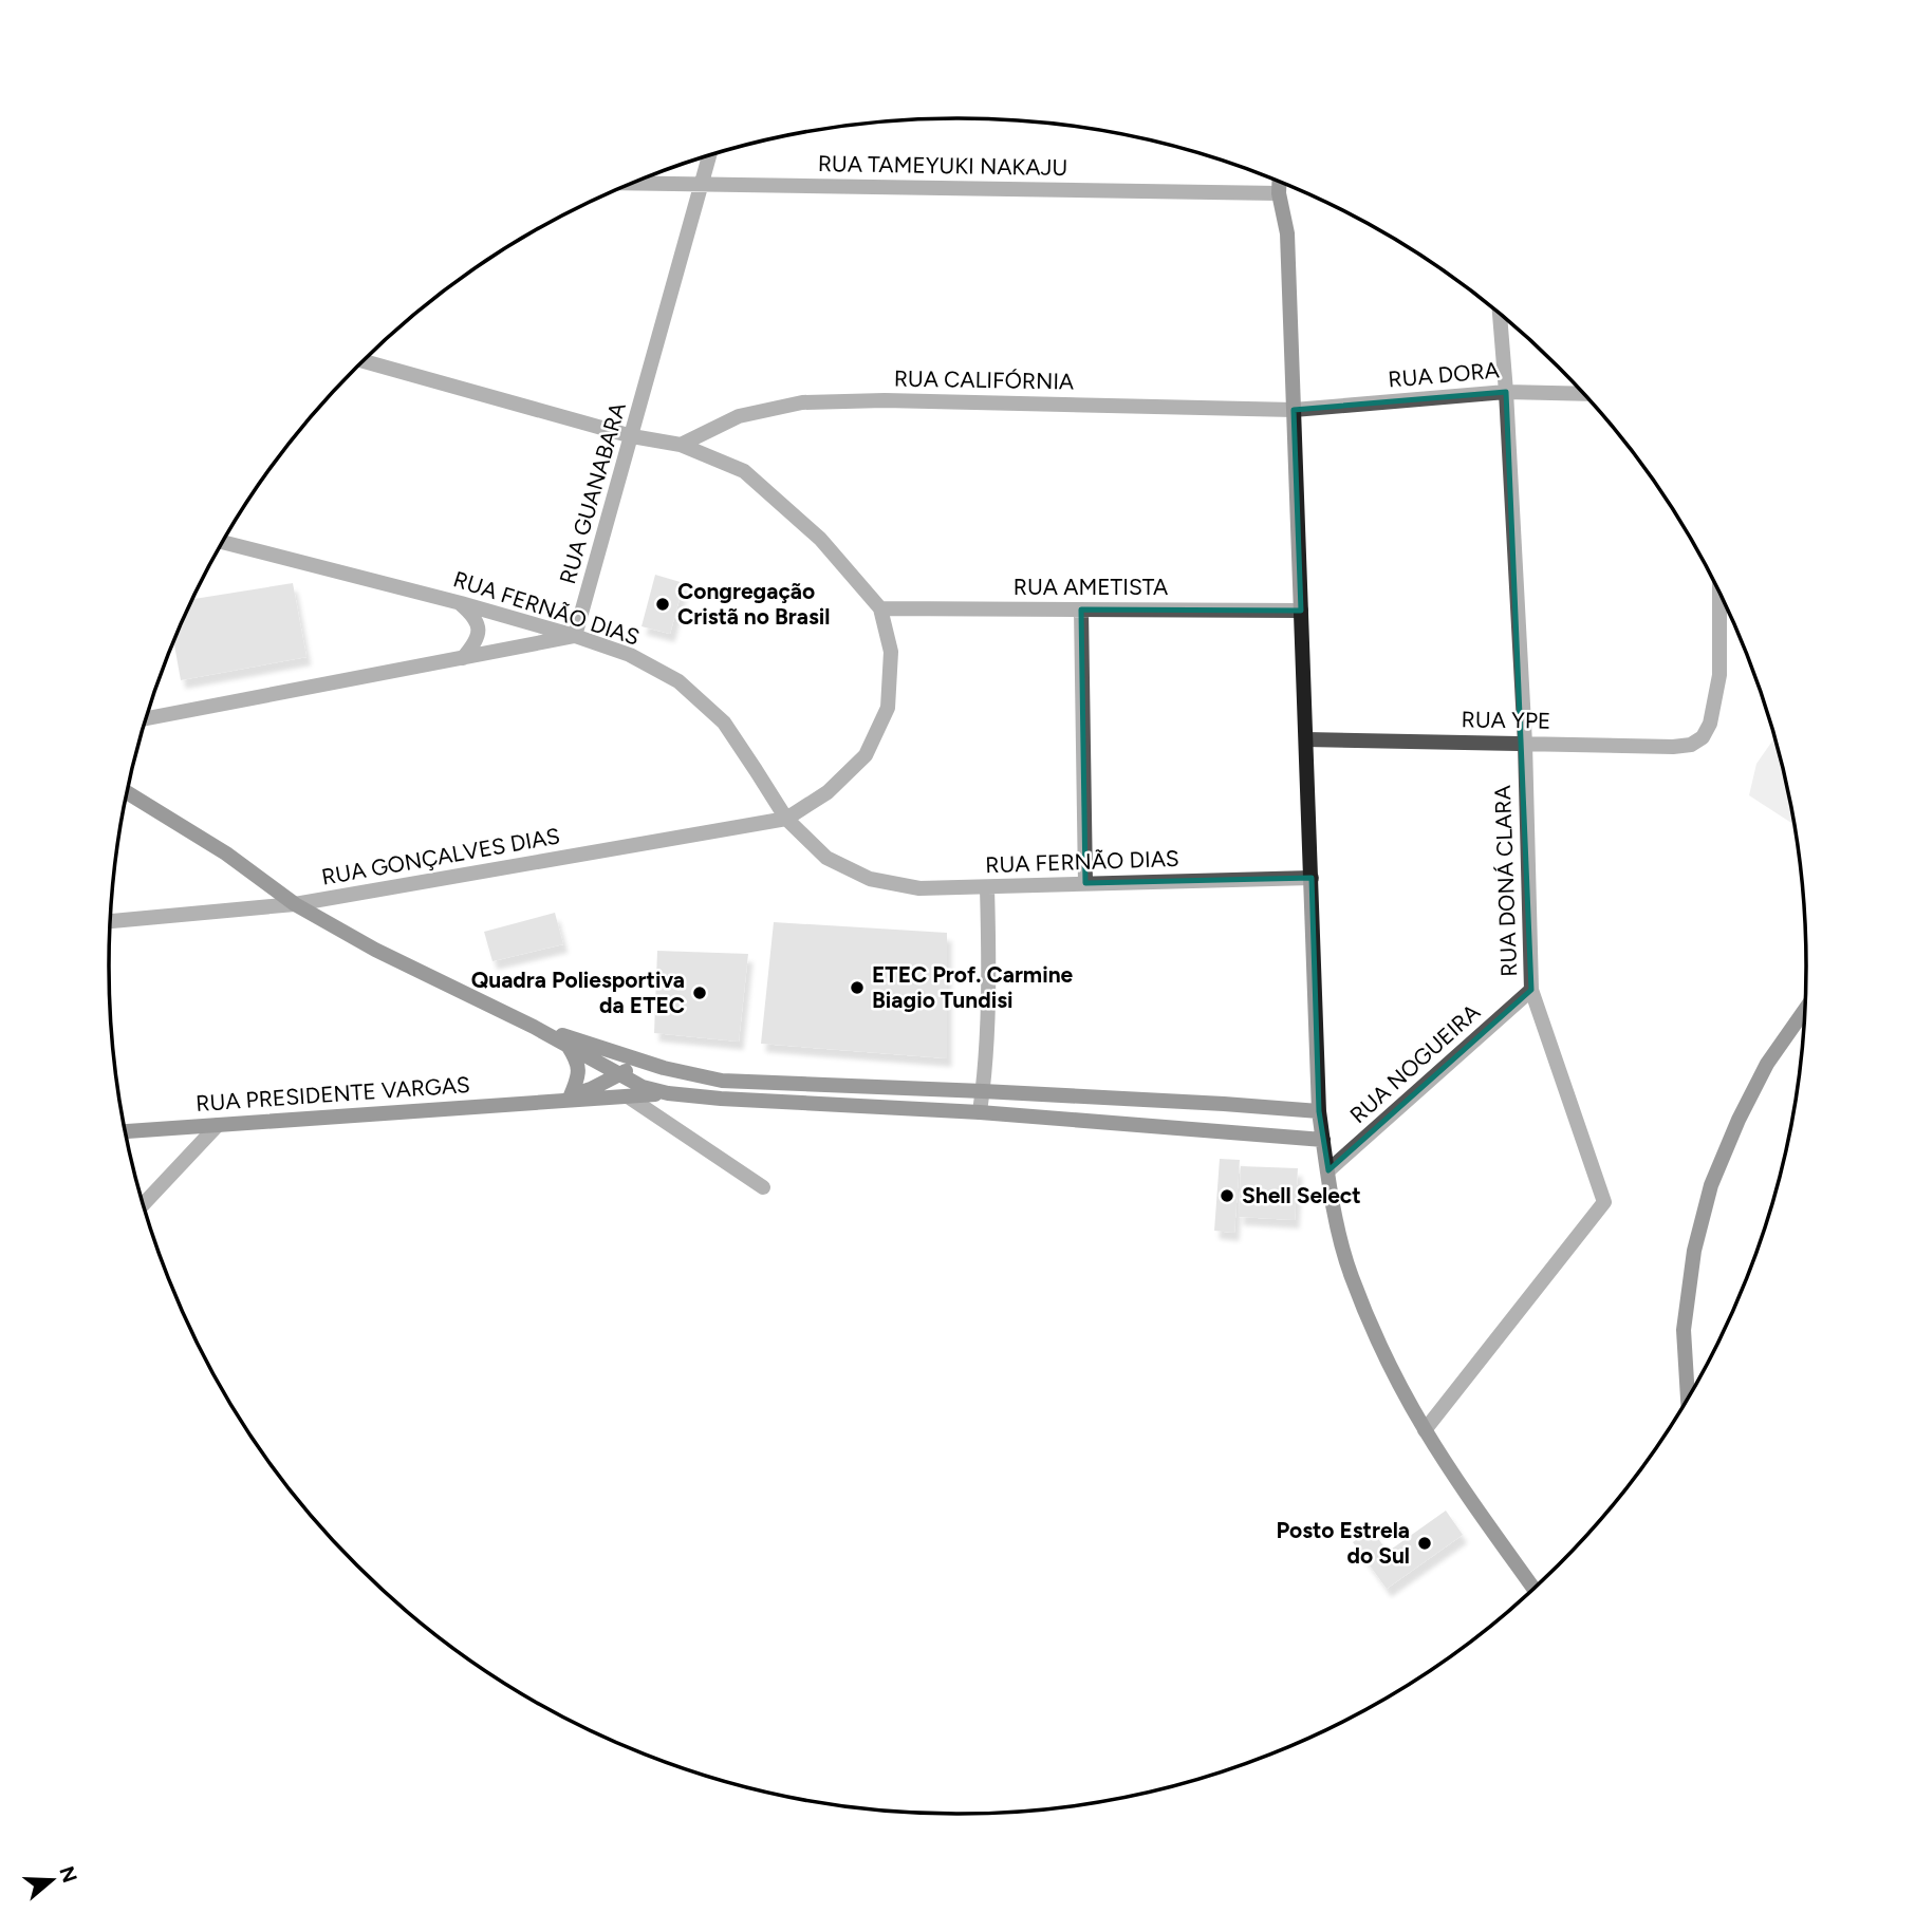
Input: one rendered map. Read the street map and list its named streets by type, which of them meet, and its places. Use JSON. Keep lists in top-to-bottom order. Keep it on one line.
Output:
{"streets":{"main road":["RUA PRESIDENTE VARGAS"],"street":["RUA TAMEYUKI NAKAJU","RUA DORA","RUA CALIFÓRNIA","RUA GUANABARA","RUA AMETISTA","RUA FERNÃO DIAS","RUA YPE","RUA GONÇALVES DIAS","RUA DONÁ CLARA","RUA NOGUEIRA"]},"crossings":[["RUA TAMEYUKI NAKAJU","RUA GUANABARA"],["RUA DORA","RUA CALIFÓRNIA"],["RUA DORA","RUA DONÁ CLARA"],["RUA GUANABARA","RUA FERNÃO DIAS"],["RUA FERNÃO DIAS","RUA GONÇALVES DIAS"],["RUA YPE","RUA DONÁ CLARA"],["RUA DONÁ CLARA","RUA NOGUEIRA"]],"places":["Congregação Cristã no Brasil","ETEC Prof. Carmine Biagio Tundisi","Quadra Poliesportiva da ETEC","Shell Select","Posto Estrela do Sul"],"north":"right"}
